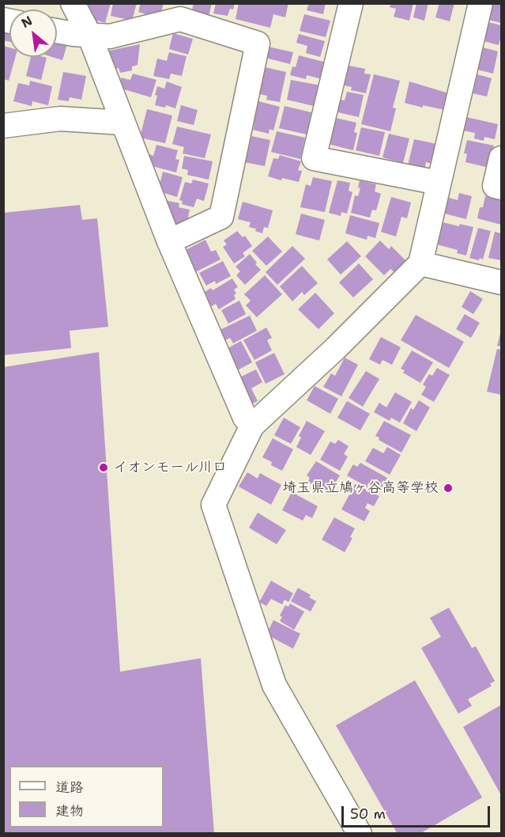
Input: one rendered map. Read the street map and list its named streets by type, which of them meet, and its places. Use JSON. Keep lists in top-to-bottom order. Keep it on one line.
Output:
{"places":["イオンモール川口","埼玉県立鳩ヶ谷高等学校"],"legend":["道路","建物"],"scale_bar":"50 m","north":"top left"}
